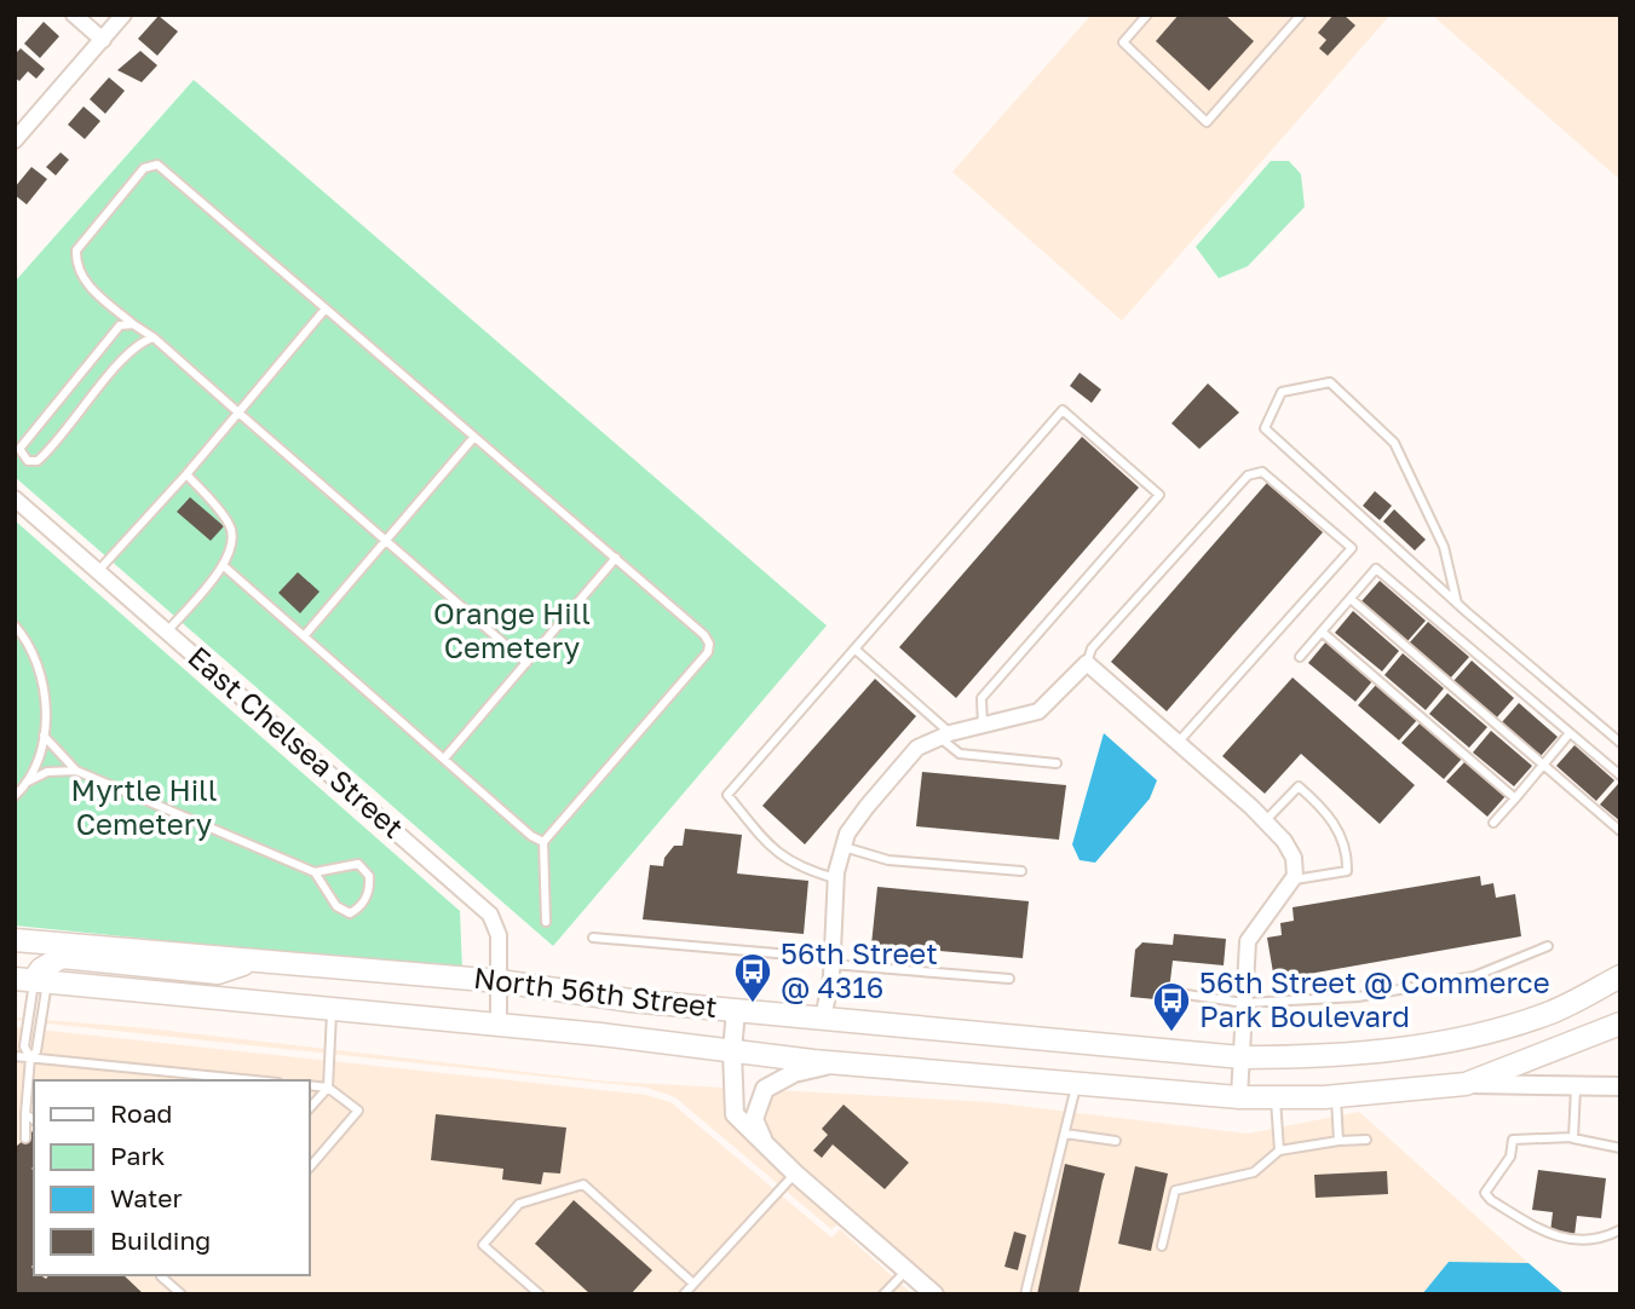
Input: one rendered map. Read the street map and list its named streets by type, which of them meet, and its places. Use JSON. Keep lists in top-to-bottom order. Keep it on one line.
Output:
{"streets":{"main road":["North 56th Street"],"street":["East Chelsea Street"]},"crossings":[["East Chelsea Street","North 56th Street"]],"parks":["Orange Hill Cemetery","Myrtle Hill Cemetery"],"places":{"bus stop":["56th Street @ 4316","56th Street @ Commerce Park Boulevard"]},"legend":["Road","Park","Water","Building"]}
